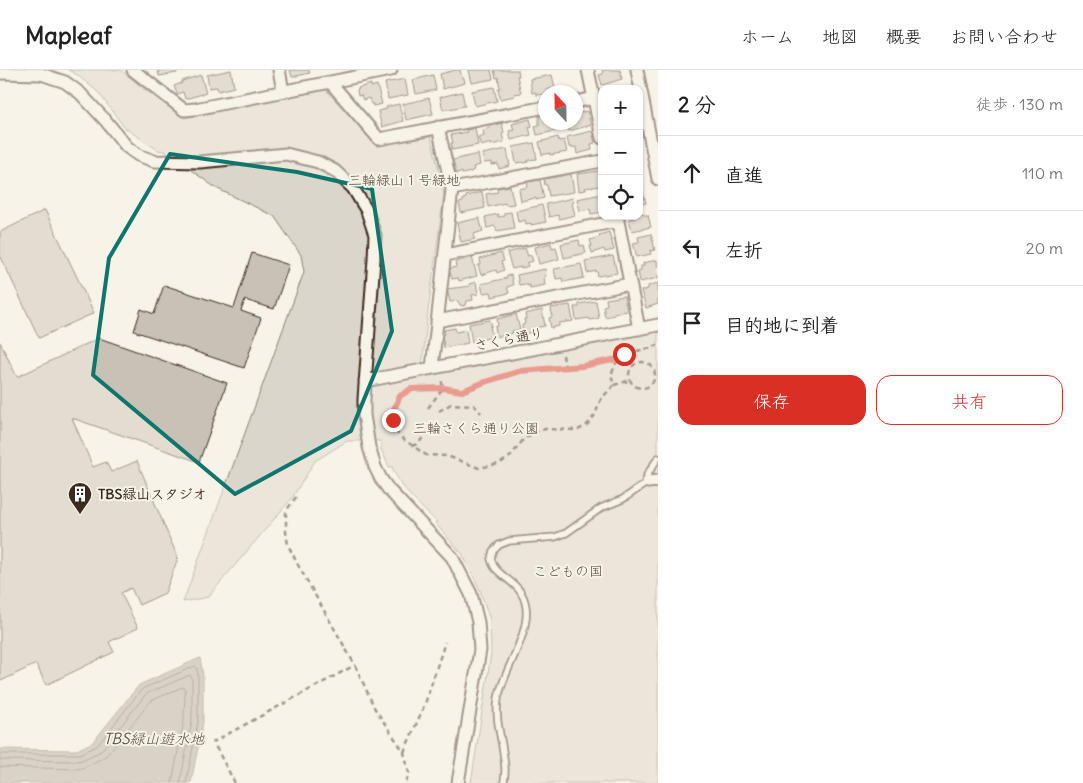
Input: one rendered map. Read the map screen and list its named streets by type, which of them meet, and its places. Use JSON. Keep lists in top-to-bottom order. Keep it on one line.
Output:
{"streets":{"street":["さくら通り"]},"water":["TBS緑山遊水地"],"parks":["三輪緑山１号緑地","三輪さくら通り公園","こどもの国"],"places":{"building":["TBS緑山スタジオ"]},"north":"top","page":{"header":"Mapleaf","nav":["ホーム","地図","概要","お問い合わせ"],"heading":["2 分","徒歩 · 130 m"],"map_buttons":["+","−"],"list":[["直進","110 m"],["左折","20 m"],"目的地に到着"],"buttons":["保存","共有"]}}
